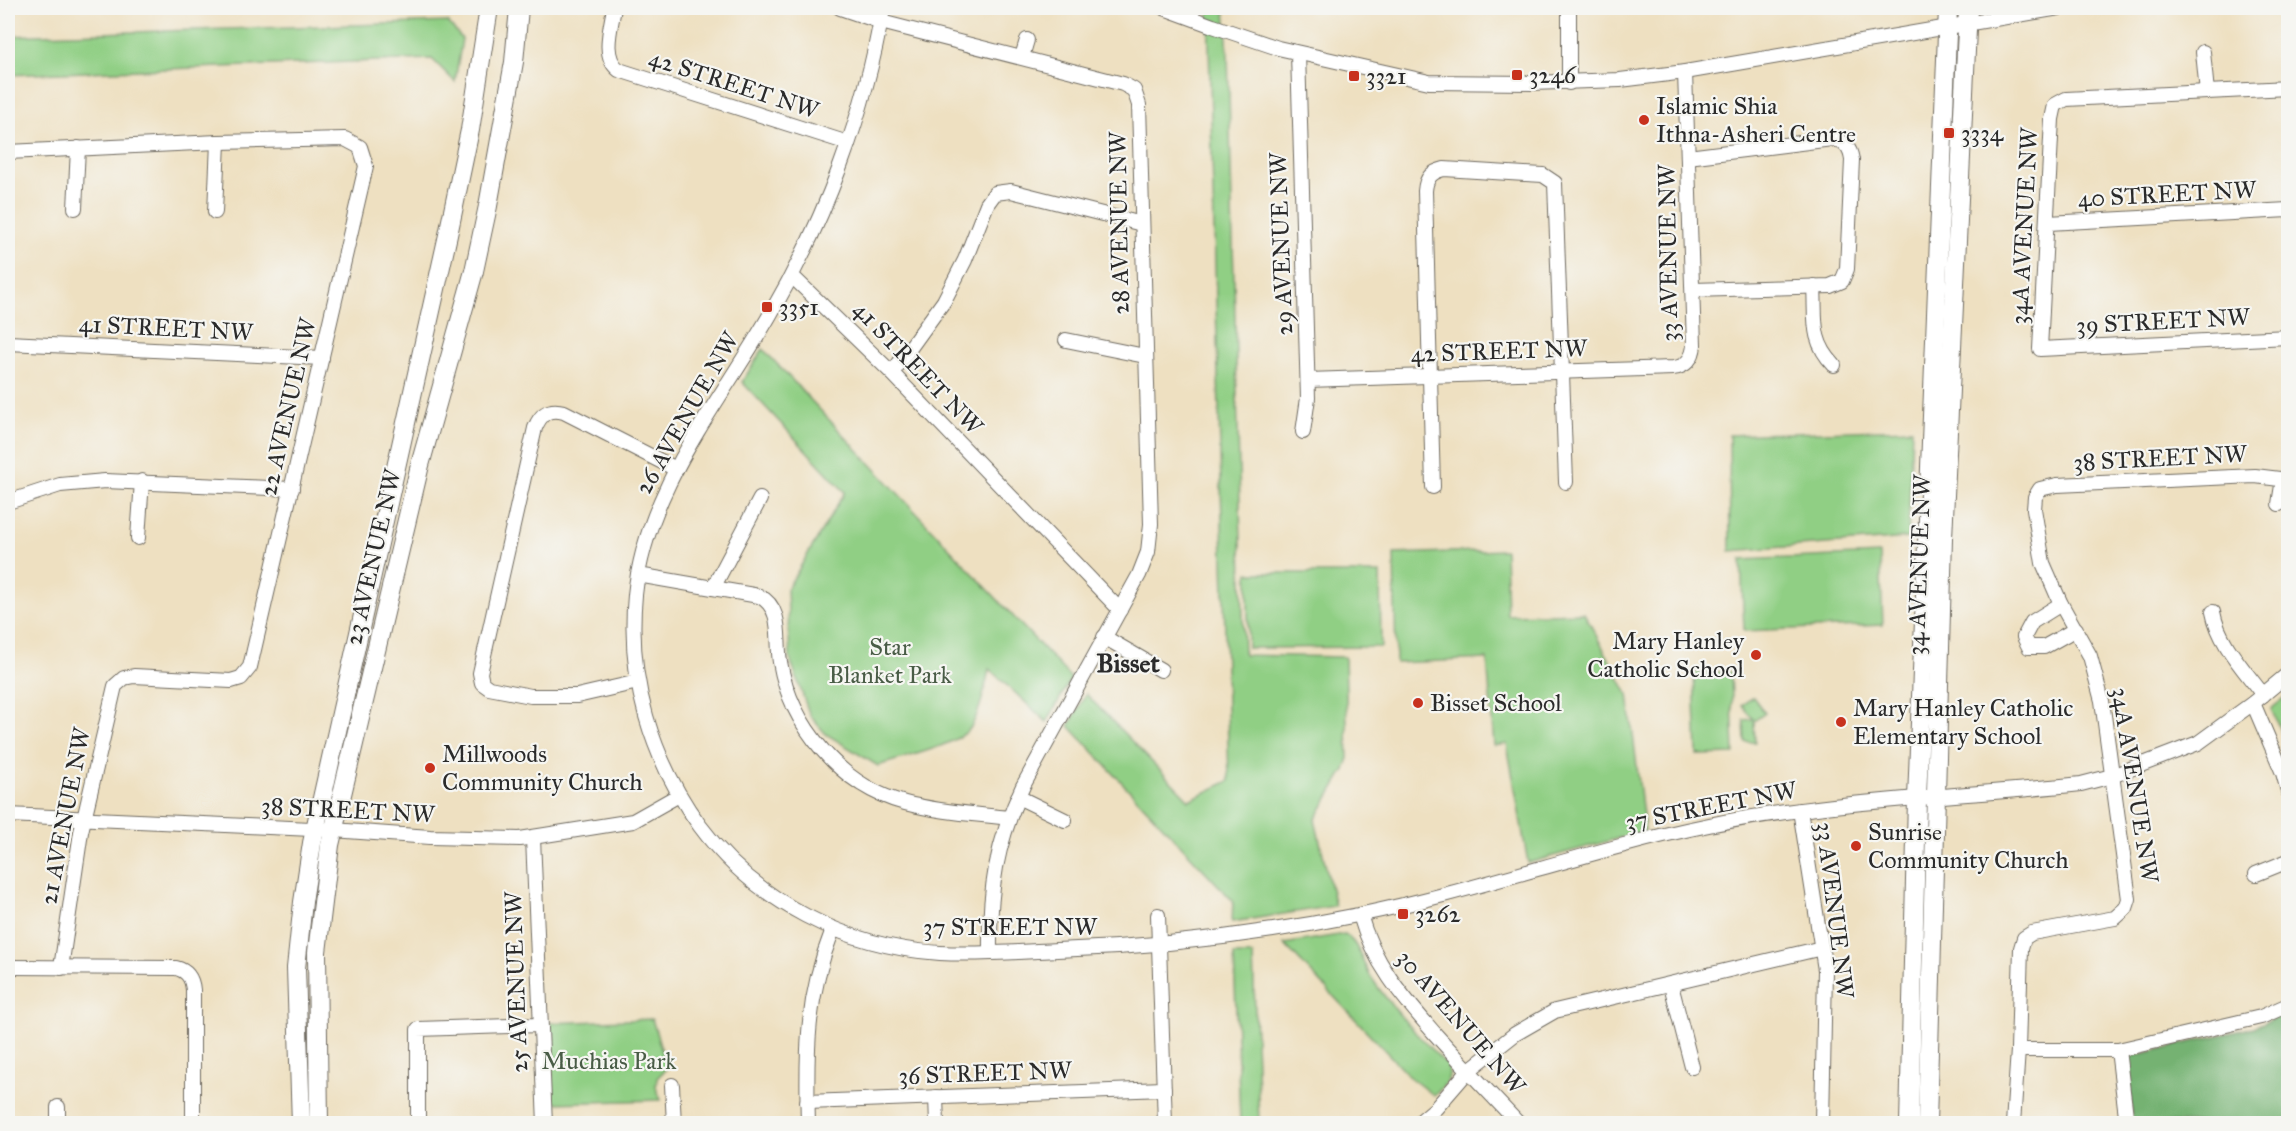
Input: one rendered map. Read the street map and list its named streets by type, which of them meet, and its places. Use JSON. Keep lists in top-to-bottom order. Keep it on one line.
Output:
{"streets":{"main road":["23 AVENUE NW","34 AVENUE NW"],"street":["42 STREET NW","40 STREET NW","28 AVENUE NW","34A AVENUE NW","29 AVENUE NW","33 AVENUE NW","39 STREET NW","41 STREET NW","22 AVENUE NW","26 AVENUE NW","38 STREET NW","37 STREET NW","21 AVENUE NW","25 AVENUE NW","30 AVENUE NW","36 STREET NW"]},"crossings":[["42 STREET NW","29 AVENUE NW"],["42 STREET NW","33 AVENUE NW"],["42 STREET NW","26 AVENUE NW"],["40 STREET NW","34A AVENUE NW"],["28 AVENUE NW","41 STREET NW"],["28 AVENUE NW","37 STREET NW"],["34A AVENUE NW","39 STREET NW"],["34A AVENUE NW","38 STREET NW"],["34A AVENUE NW","37 STREET NW"],["33 AVENUE NW","37 STREET NW"],["41 STREET NW","22 AVENUE NW"],["41 STREET NW","26 AVENUE NW"],["22 AVENUE NW","21 AVENUE NW"],["26 AVENUE NW","38 STREET NW"],["26 AVENUE NW","37 STREET NW"],["38 STREET NW","23 AVENUE NW"],["38 STREET NW","21 AVENUE NW"],["38 STREET NW","25 AVENUE NW"],["34 AVENUE NW","37 STREET NW"],["37 STREET NW","30 AVENUE NW"]],"districts":["Bisset"],"parks":["Star Blanket Park","Muchias Park"],"places":{"transit":["3246","3321","3334","3351","3262"],"other":["Islamic Shia Ithna-Asheri Centre","Mary Hanley Catholic School","Bisset School","Mary Hanley Catholic Elementary School","Millwoods Community Church","Sunrise Community Church"]}}
